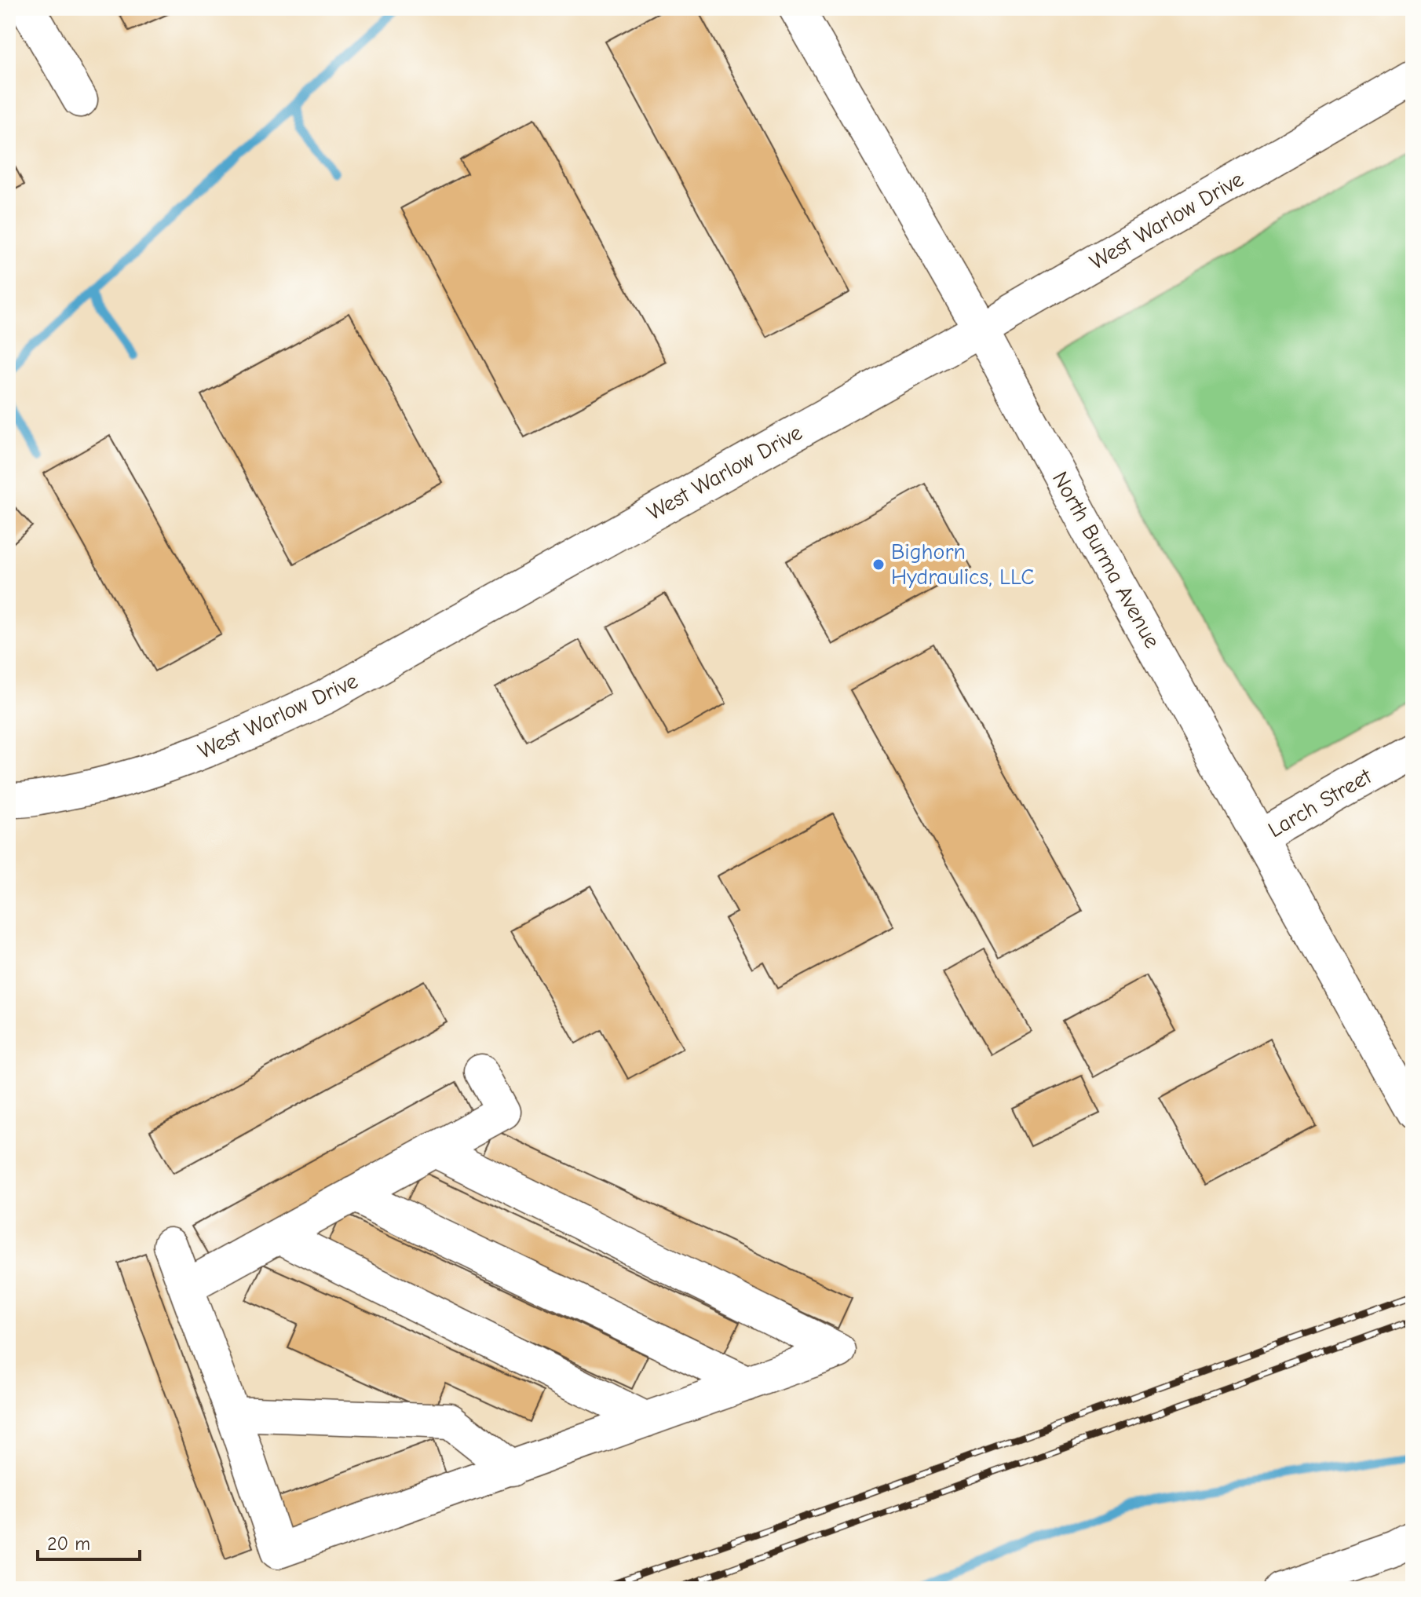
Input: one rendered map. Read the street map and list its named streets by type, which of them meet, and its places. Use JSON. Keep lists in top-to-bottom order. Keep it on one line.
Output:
{"streets":{"street":["West Warlow Drive","North Burma Avenue","Larch Street"]},"crossings":[["West Warlow Drive","North Burma Avenue"],["North Burma Avenue","Larch Street"]],"places":["Bighorn Hydraulics, LLC"],"scale_bar":"20 m"}
